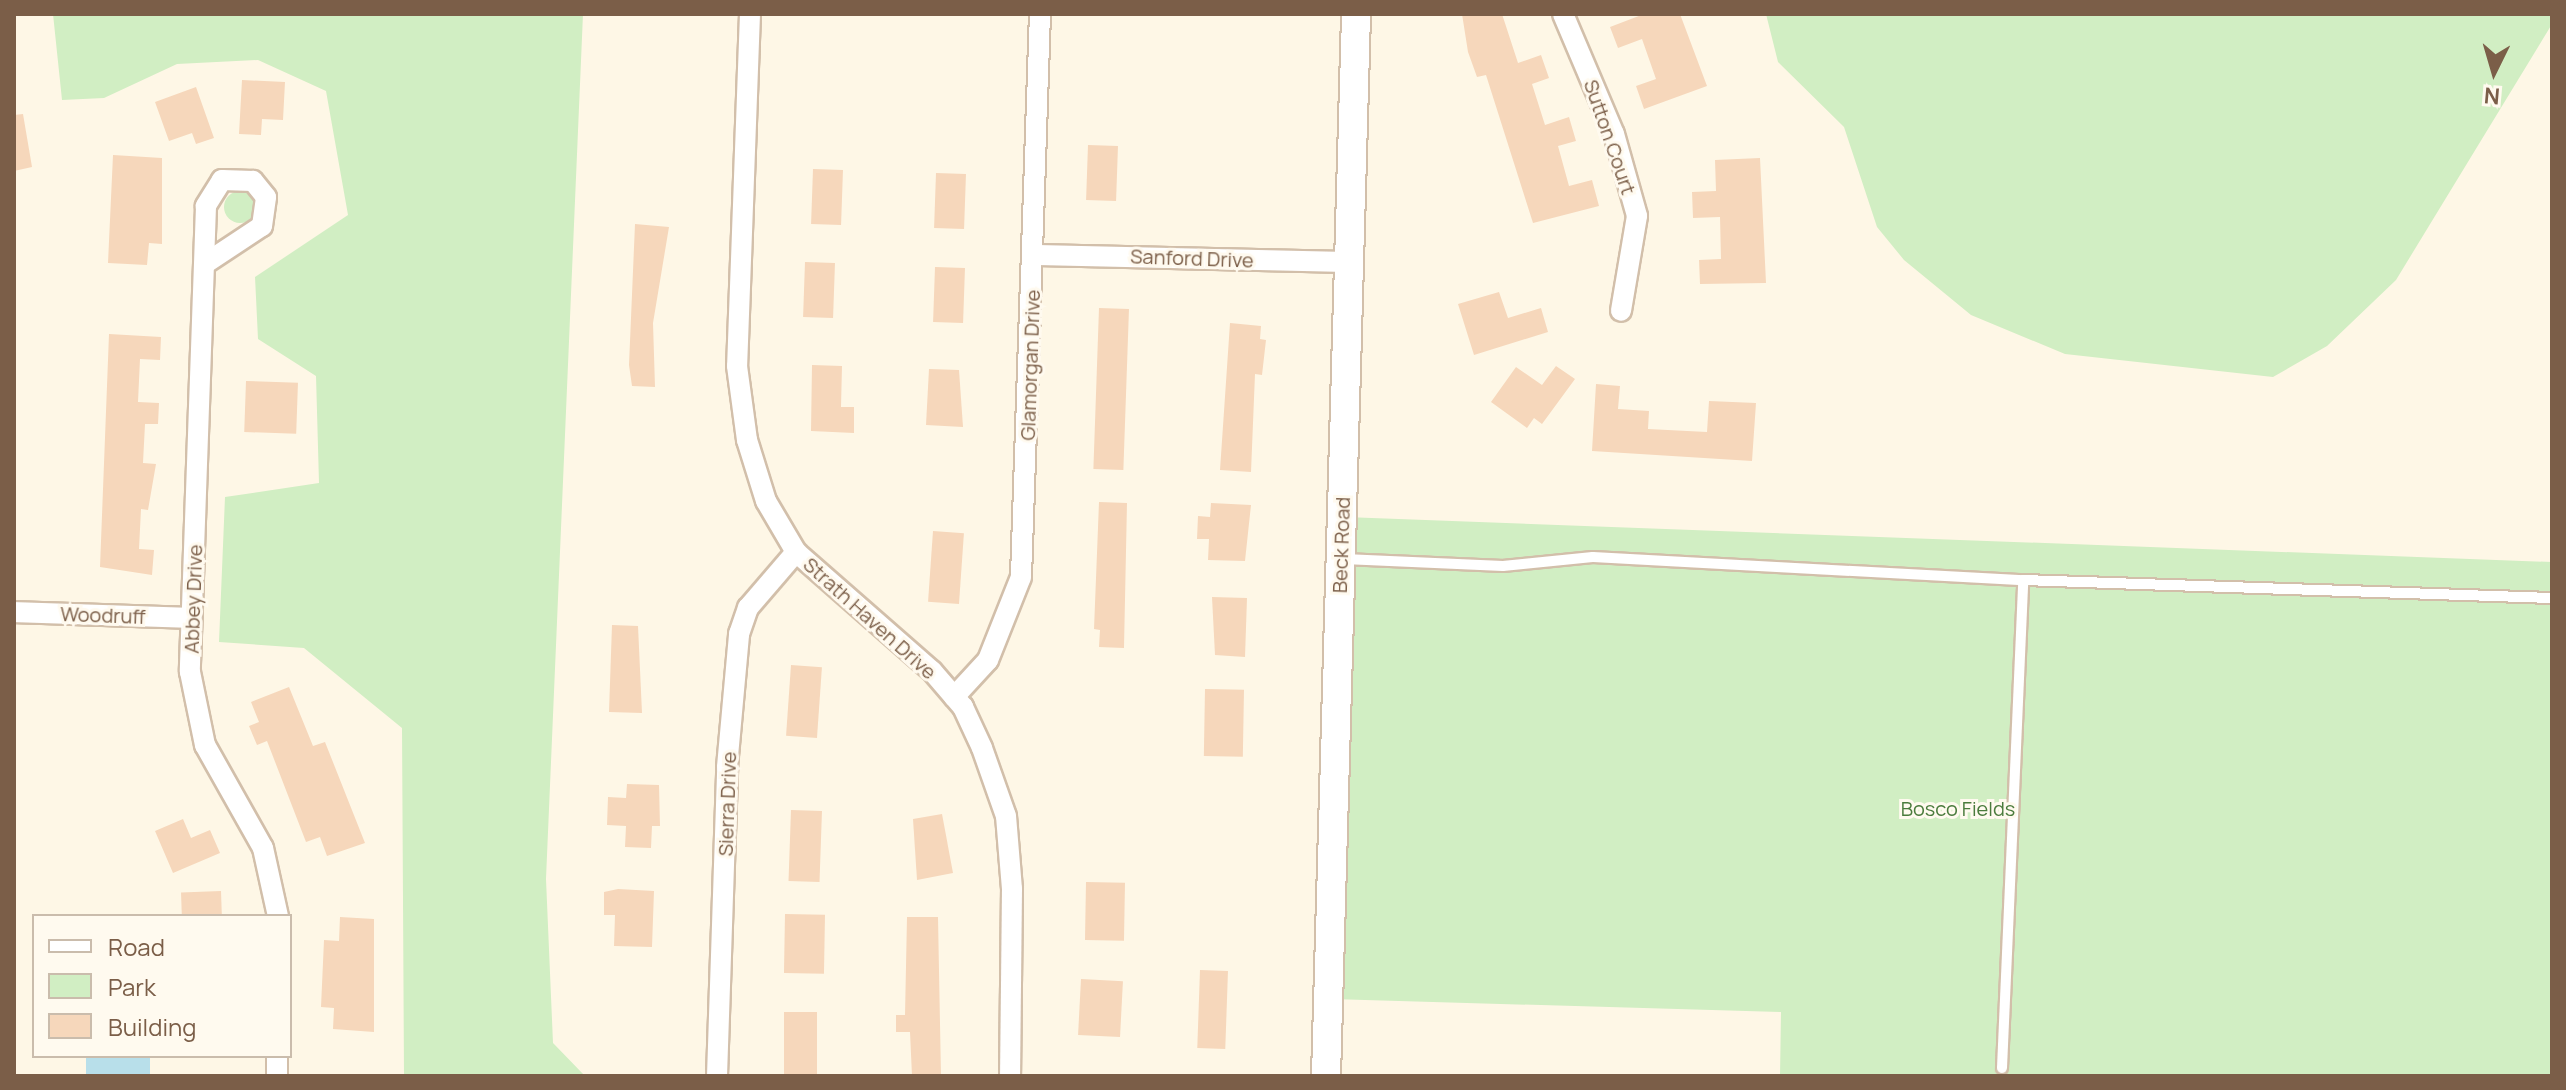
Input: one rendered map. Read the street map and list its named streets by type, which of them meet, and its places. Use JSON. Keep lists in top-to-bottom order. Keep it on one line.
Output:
{"streets":{"main road":["Beck Road"],"street":["Sutton Court","Sanford Drive","Glamorgan Drive","Abbey Drive","Woodruff","Strath Haven Drive","Sierra Drive"]},"crossings":[["Sanford Drive","Glamorgan Drive"],["Sanford Drive","Beck Road"],["Glamorgan Drive","Strath Haven Drive"],["Abbey Drive","Woodruff"],["Strath Haven Drive","Sierra Drive"]],"parks":["Bosco Fields"],"legend":["Road","Park","Building"],"north":"bottom"}
